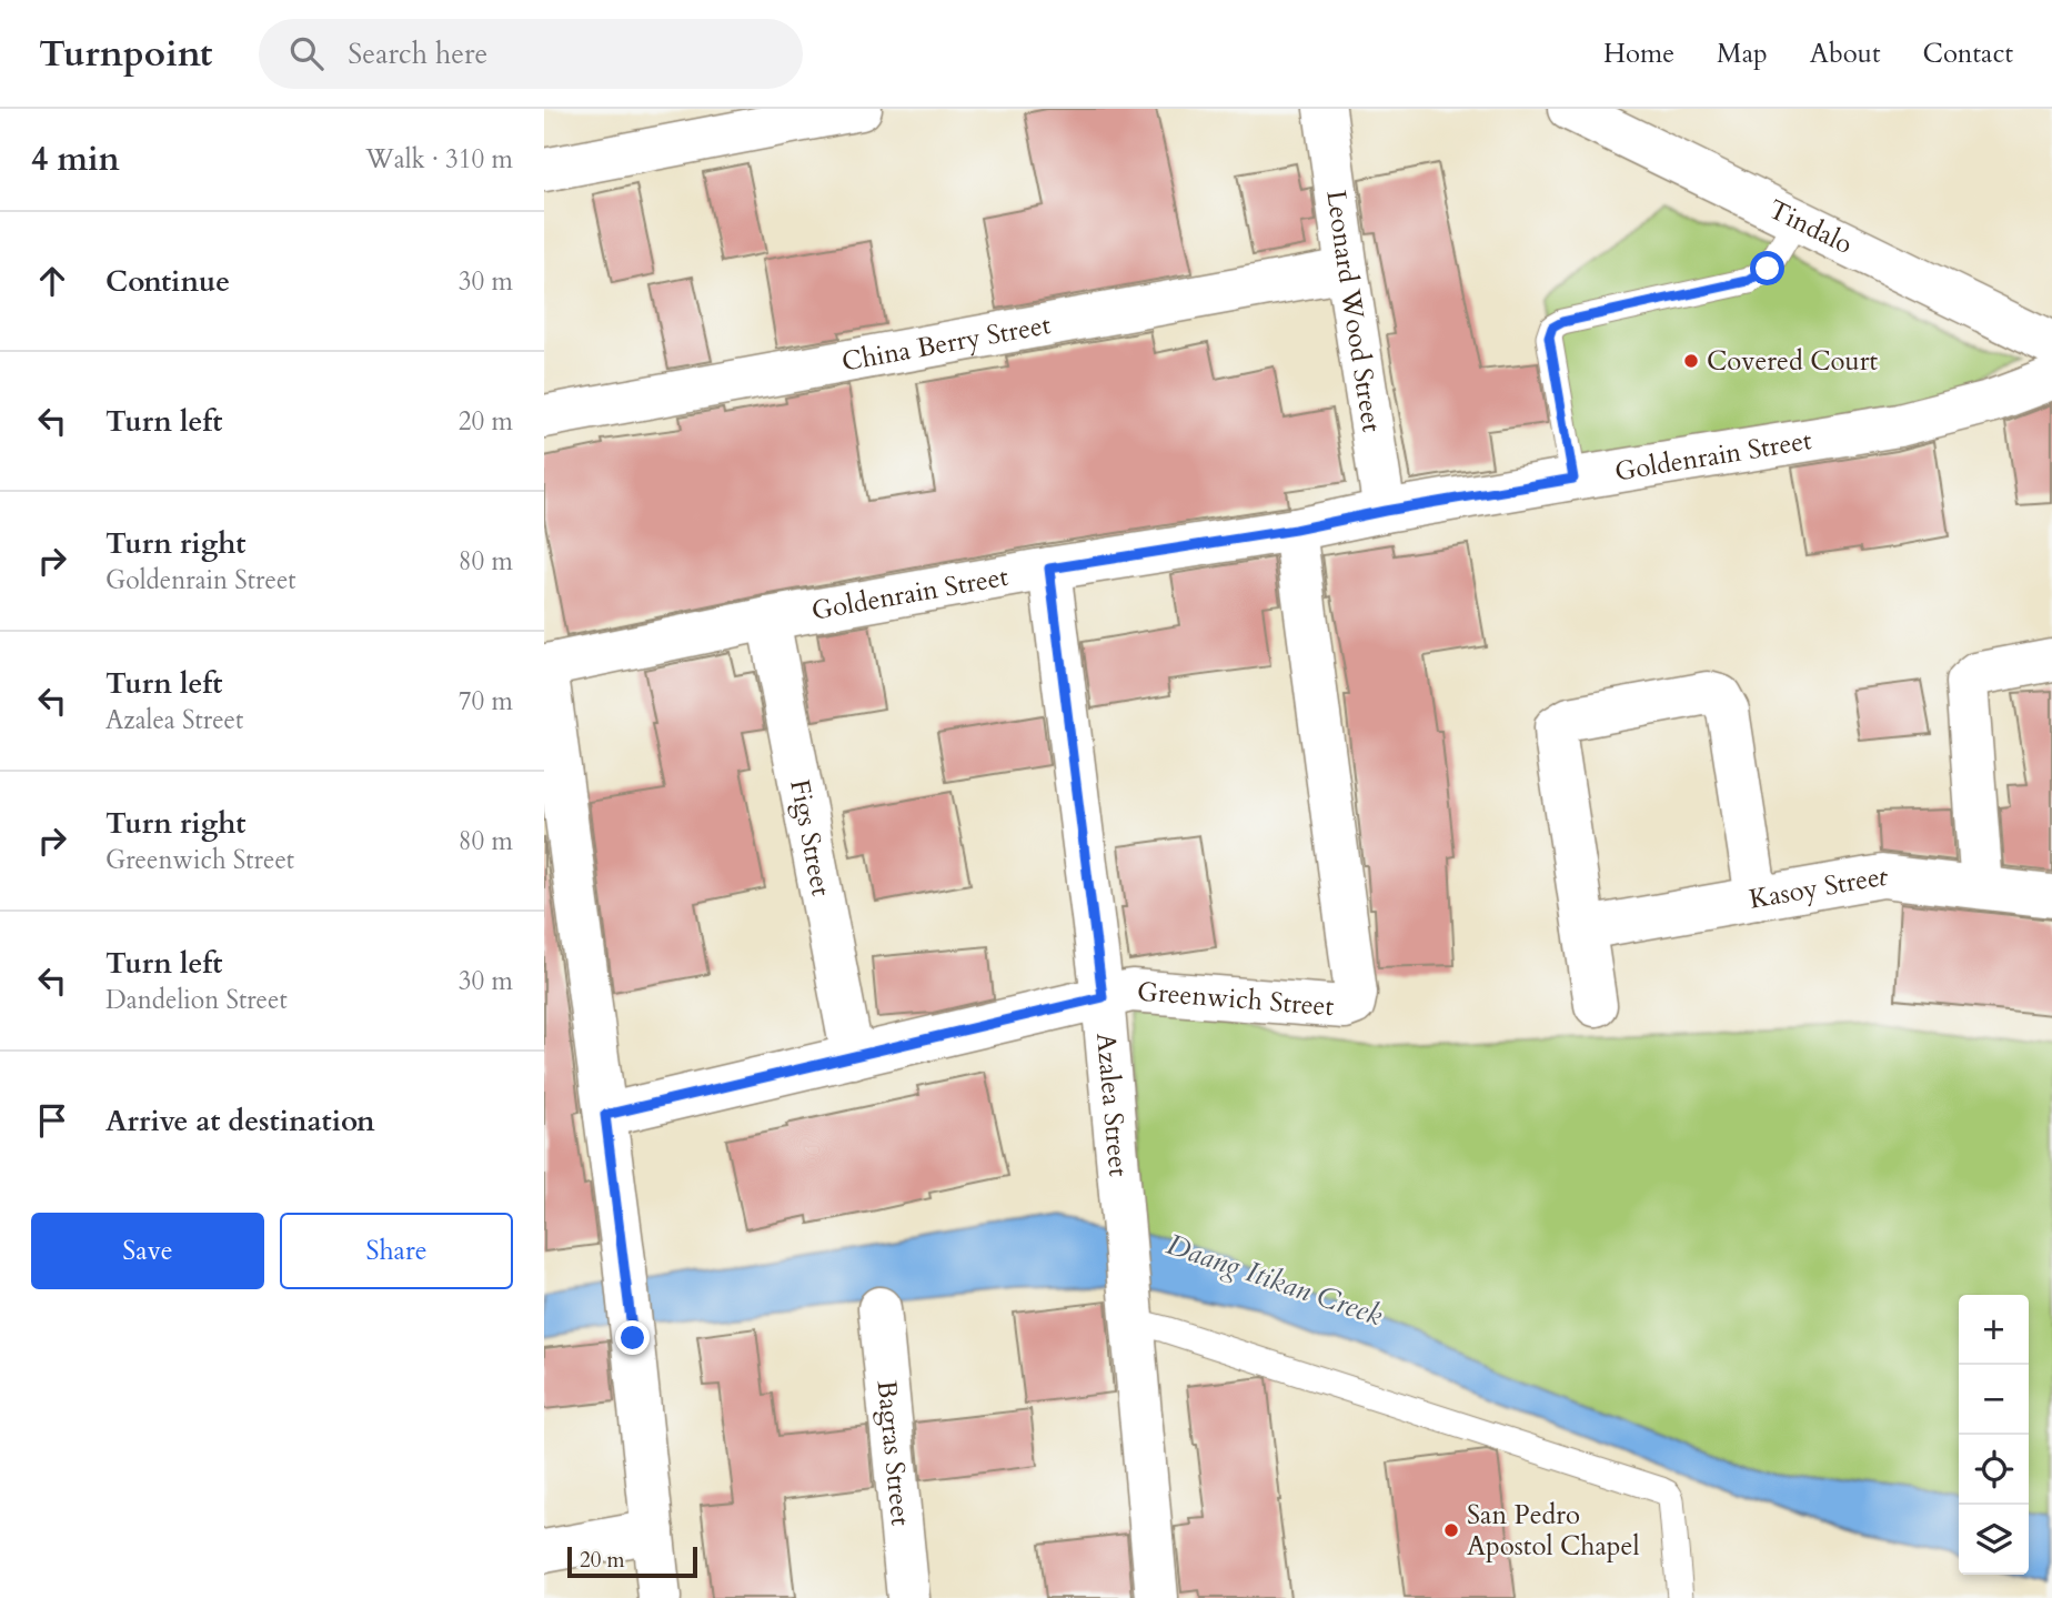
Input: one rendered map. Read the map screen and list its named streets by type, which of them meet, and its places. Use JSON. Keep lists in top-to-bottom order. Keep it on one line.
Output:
{"streets":{"street":["Tindalo","Leonard Wood Street","China Berry Street","Goldenrain Street","Figs Street","Kasoy Street","Greenwich Street","Azalea Street","Bagras Street"]},"crossings":[["Leonard Wood Street","China Berry Street"],["Leonard Wood Street","Goldenrain Street"],["Goldenrain Street","Figs Street"],["Goldenrain Street","Greenwich Street"],["Goldenrain Street","Azalea Street"],["Figs Street","Greenwich Street"],["Greenwich Street","Azalea Street"]],"water":["Daang Itikan Creek"],"places":["Covered Court","San Pedro Apostol Chapel"],"scale_bar":"20 m","page":{"header":"Turnpoint","search":"Search here","nav":["Home","Map","About","Contact"],"heading":["4 min","Walk · 310 m"],"list":[["Continue","30 m"],["Turn left","20 m"],["Turn right","Goldenrain Street","80 m"],["Turn left","Azalea Street","70 m"],["Turn right","Greenwich Street","80 m"],["Turn left","Dandelion Street","30 m"],"Arrive at destination"],"buttons":["Save","Share"],"map_buttons":["+","−"],"scale":"20 m"}}
